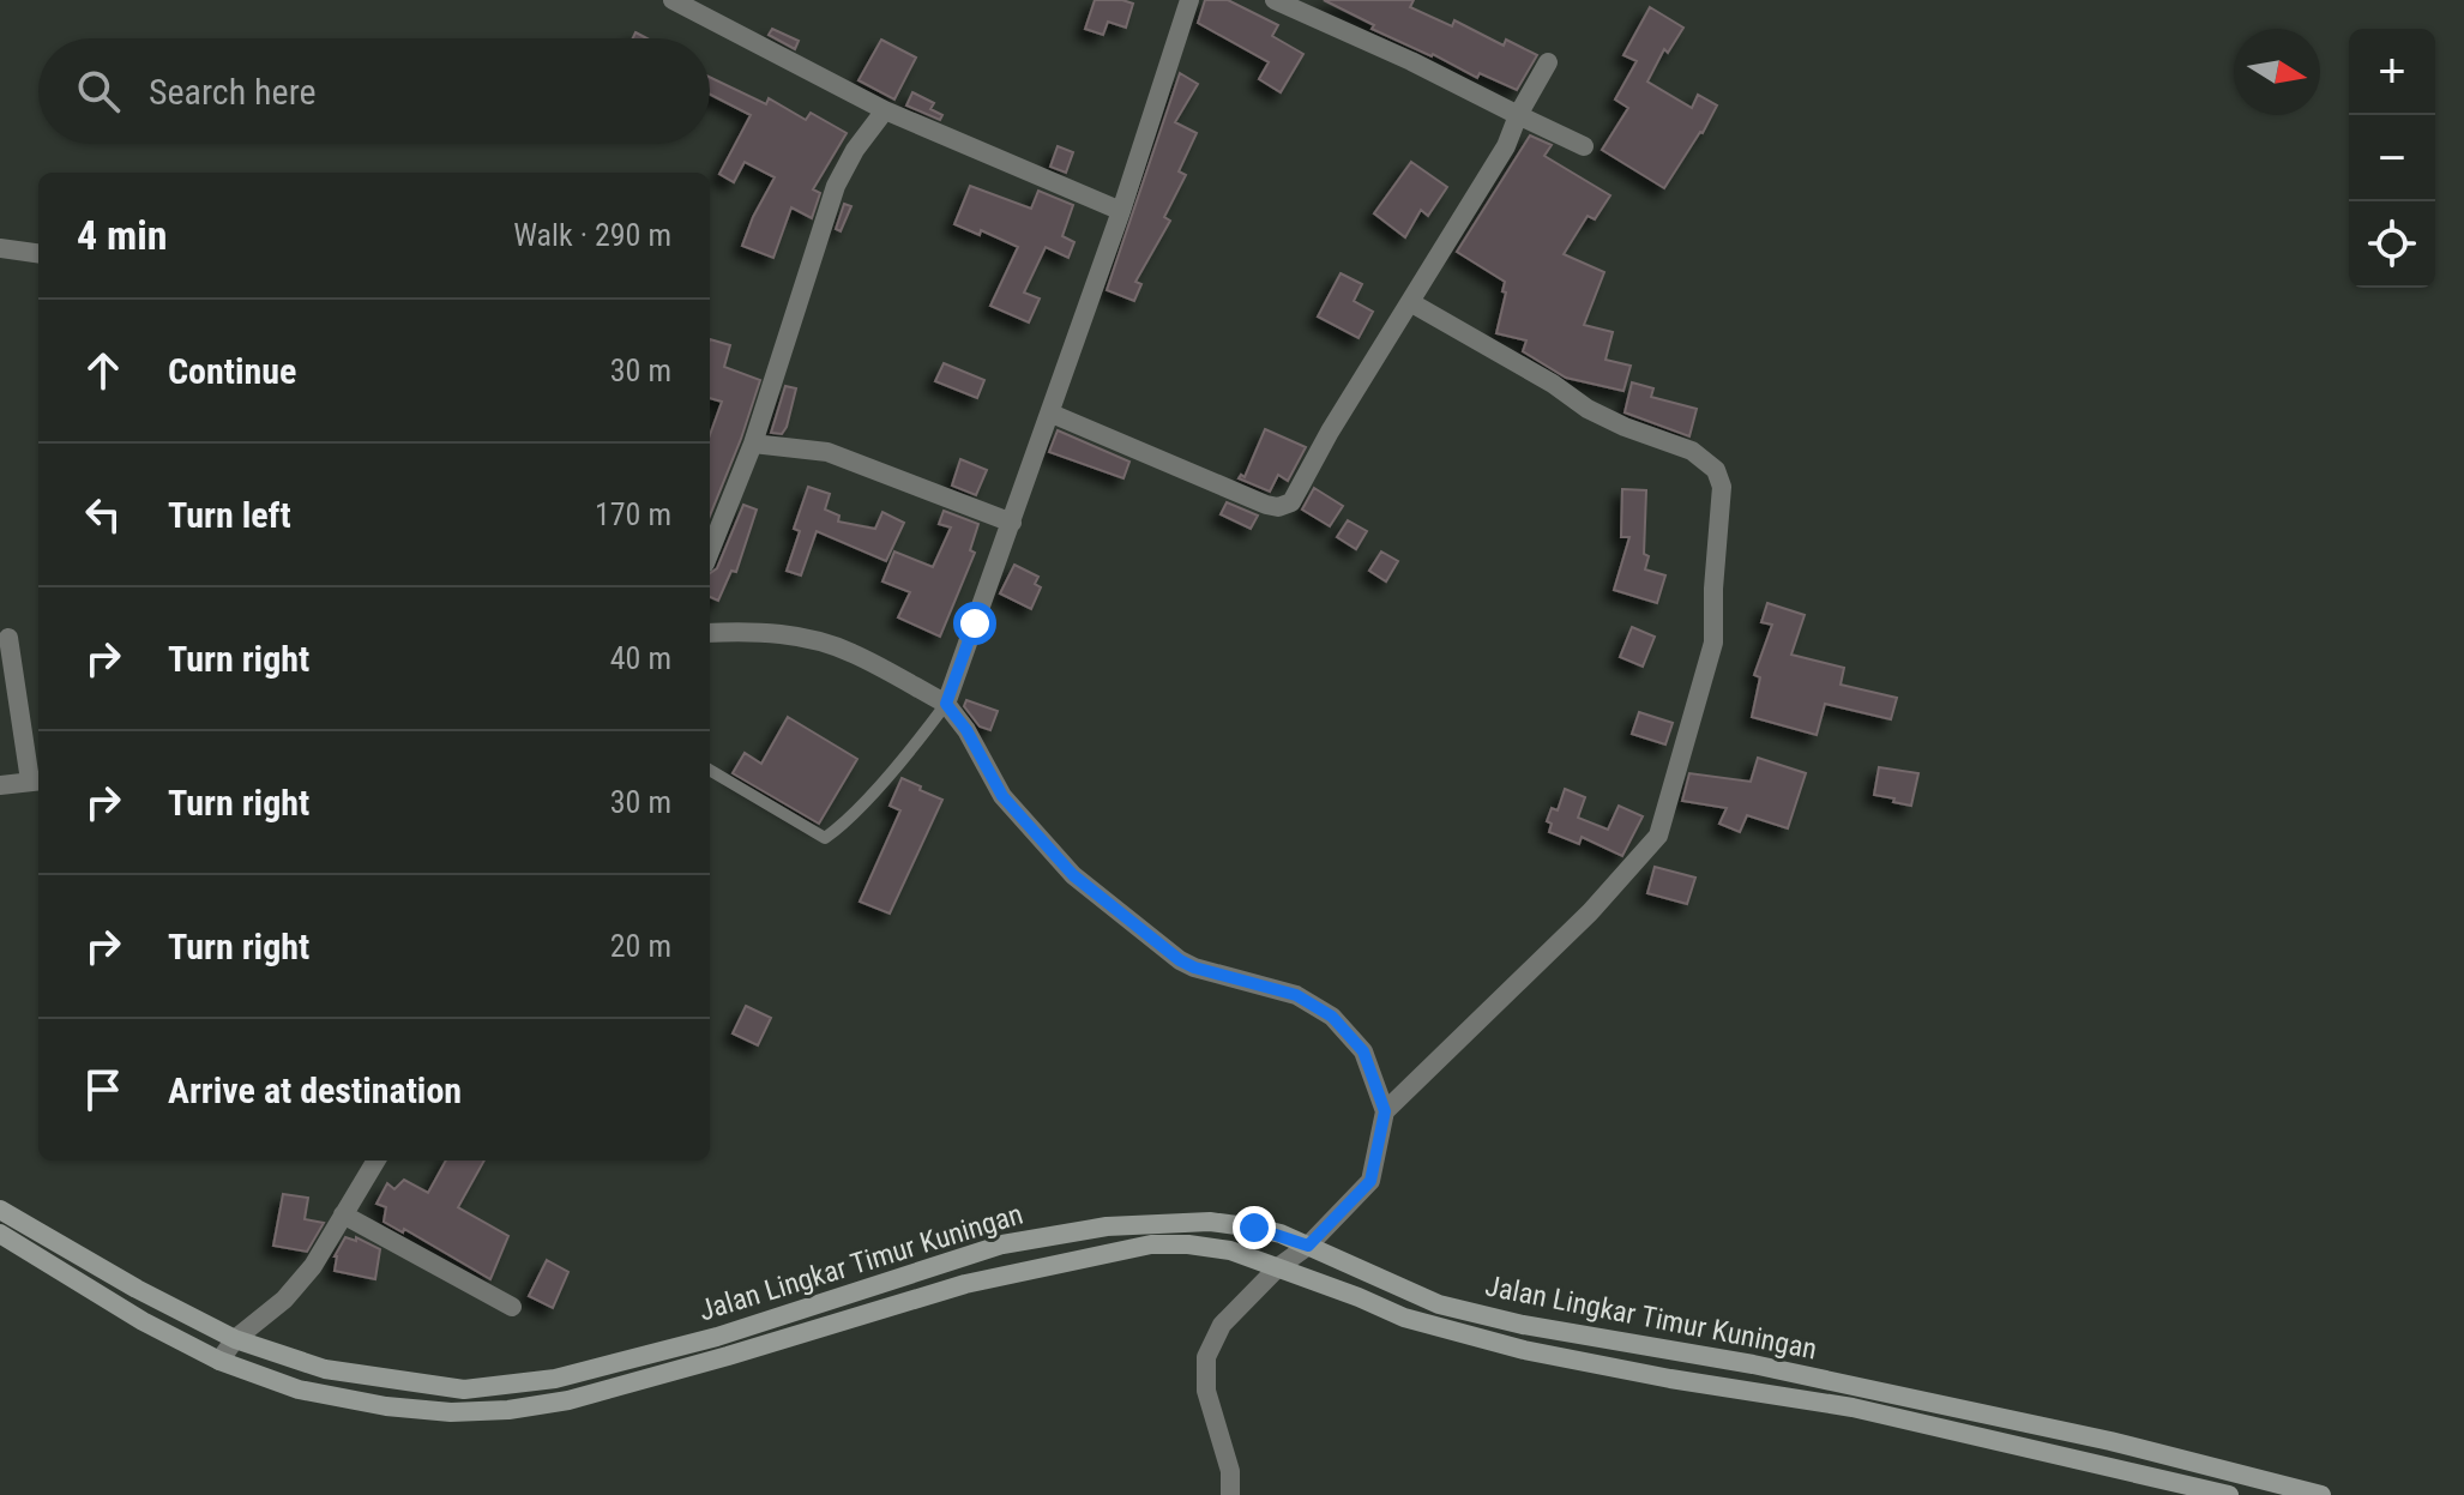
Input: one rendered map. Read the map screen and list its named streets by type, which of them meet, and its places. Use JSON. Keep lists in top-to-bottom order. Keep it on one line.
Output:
{"streets":{"main road":["Jalan Lingkar Timur Kuningan"]},"north":"right","page":{"map_buttons":["+","−"],"search":"Search here","heading":["4 min","Walk · 290 m"],"list":[["Continue","30 m"],["Turn left","170 m"],["Turn right","40 m"],["Turn right","30 m"],["Turn right","20 m"],"Arrive at destination"]}}
